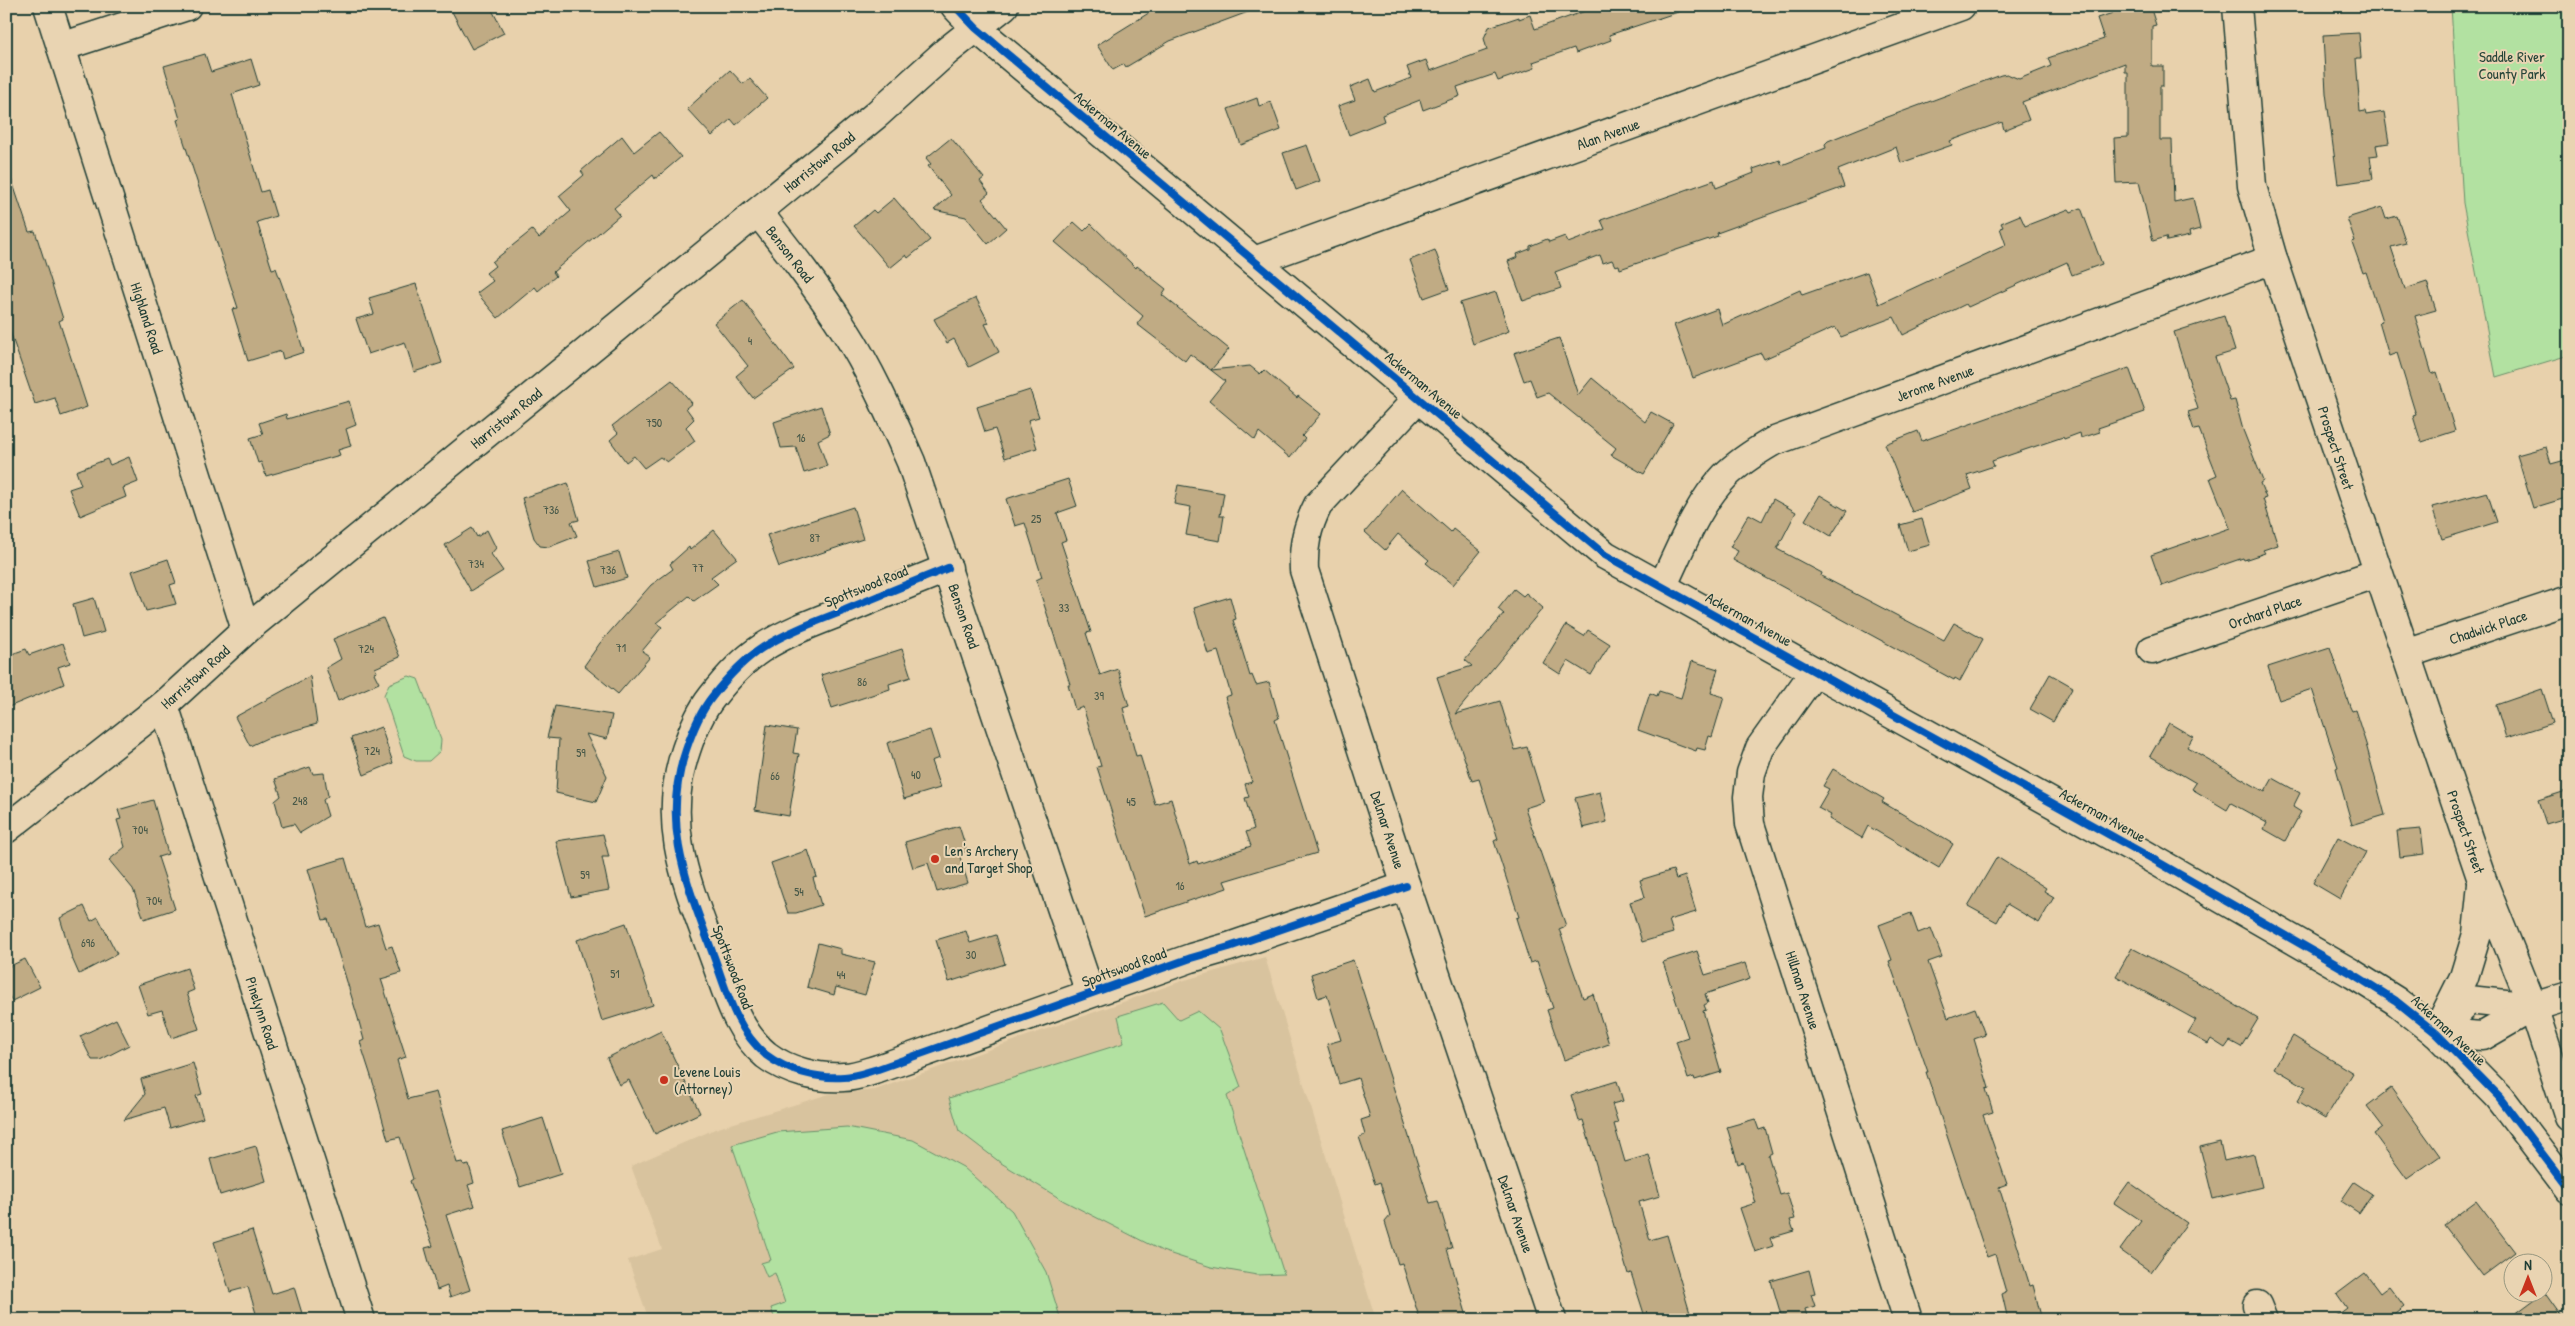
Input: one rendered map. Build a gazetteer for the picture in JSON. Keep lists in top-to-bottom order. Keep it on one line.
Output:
{"streets":{"street":["Ackerman Avenue","Alan Avenue","Harristown Road","Benson Road","Highland Road","Jerome Avenue","Prospect Street","Spottswood Road","Orchard Place","Chadwick Place","Delmar Avenue","Hillman Avenue","Pinelynn Road"]},"crossings":[["Ackerman Avenue","Alan Avenue"],["Ackerman Avenue","Harristown Road"],["Ackerman Avenue","Jerome Avenue"],["Ackerman Avenue","Prospect Street"],["Ackerman Avenue","Delmar Avenue"],["Ackerman Avenue","Hillman Avenue"],["Harristown Road","Benson Road"],["Harristown Road","Highland Road"],["Harristown Road","Pinelynn Road"],["Benson Road","Spottswood Road"],["Jerome Avenue","Prospect Street"],["Prospect Street","Orchard Place"],["Prospect Street","Chadwick Place"],["Spottswood Road","Delmar Avenue"]],"parks":["Saddle River County Park"],"places":["Len's Archery and Target Shop","Levene Louis (Attorney)"],"house_numbers":["4","750","16","736","25","87","734","77","736","33","71","724","86","39","724","59","40","66","248","45","704","59","16","54","704","696","30","51","44"],"north":"top"}
